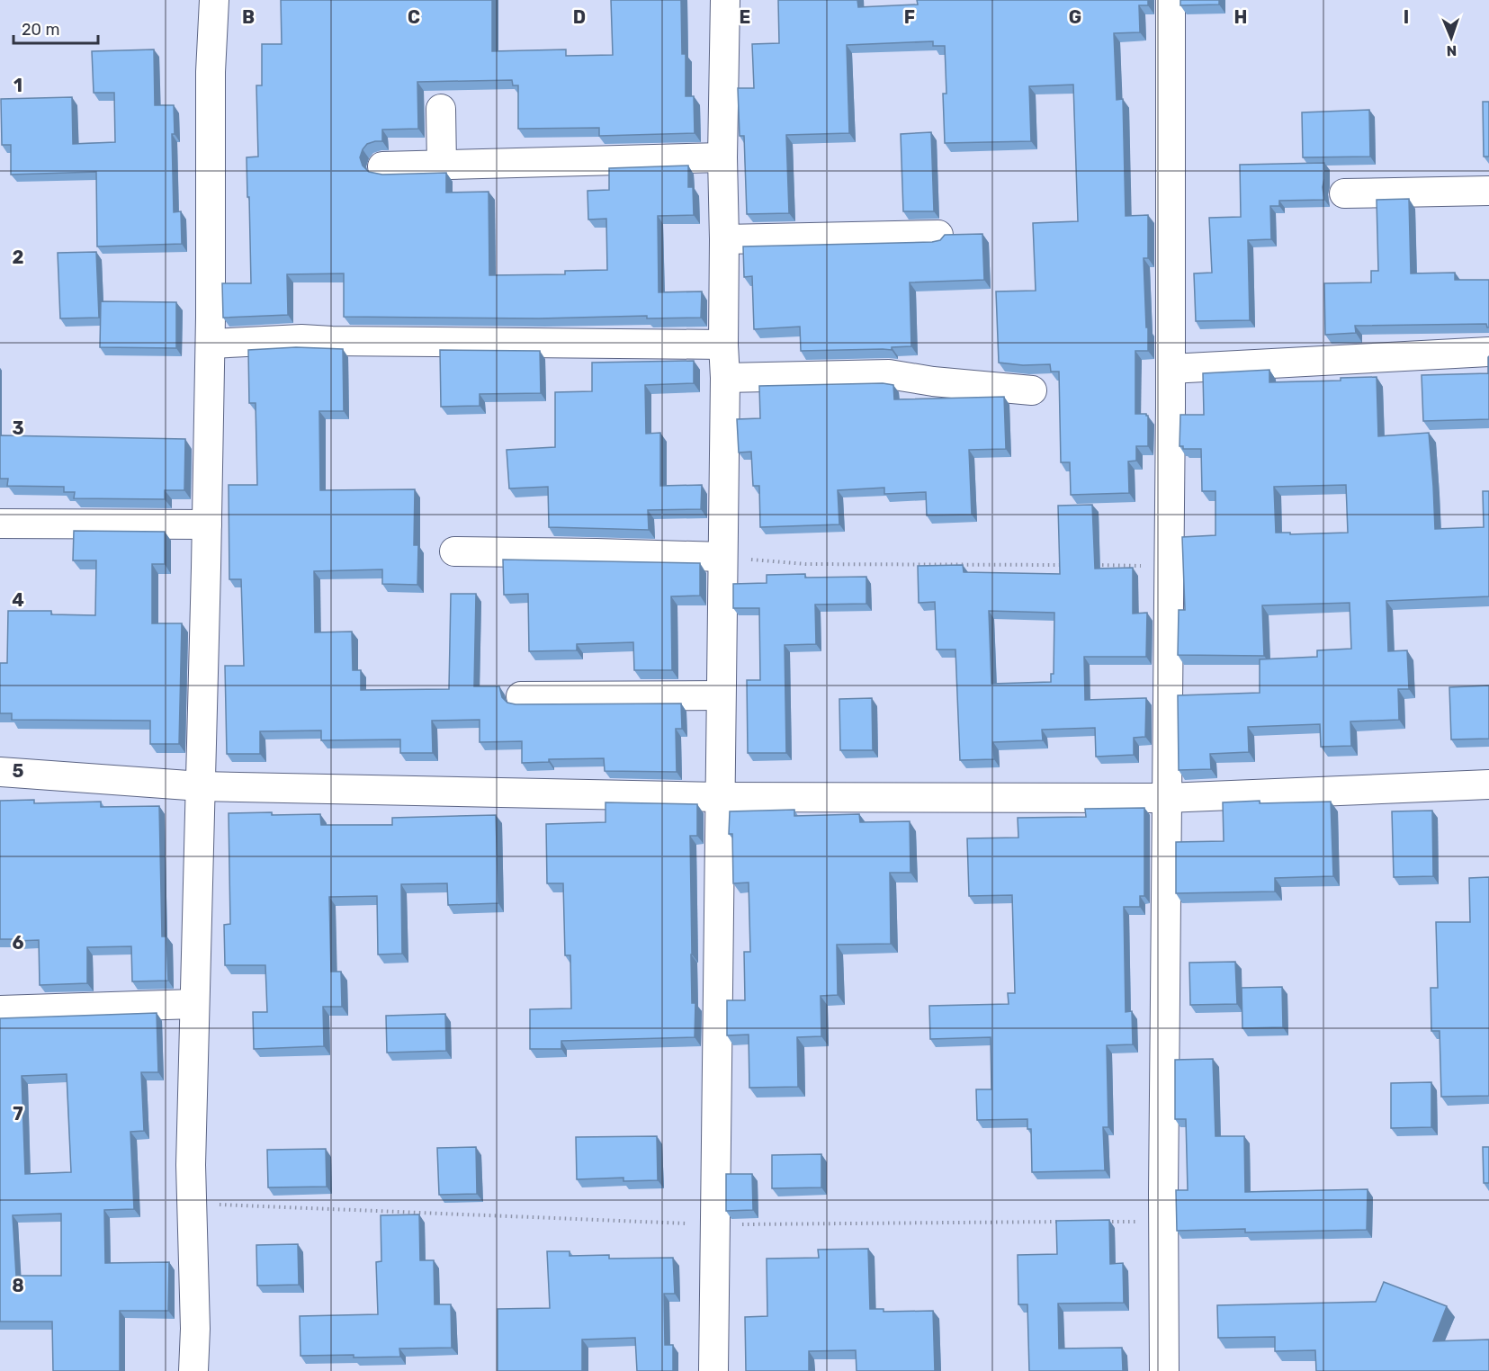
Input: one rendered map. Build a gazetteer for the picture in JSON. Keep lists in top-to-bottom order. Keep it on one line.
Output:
{"scale_bar":"20 m","north":"bottom","grid":{"columns":["B","C","D","E","F","G","H","I"],"rows":["1","2","3","4","5","6","7","8"]}}
